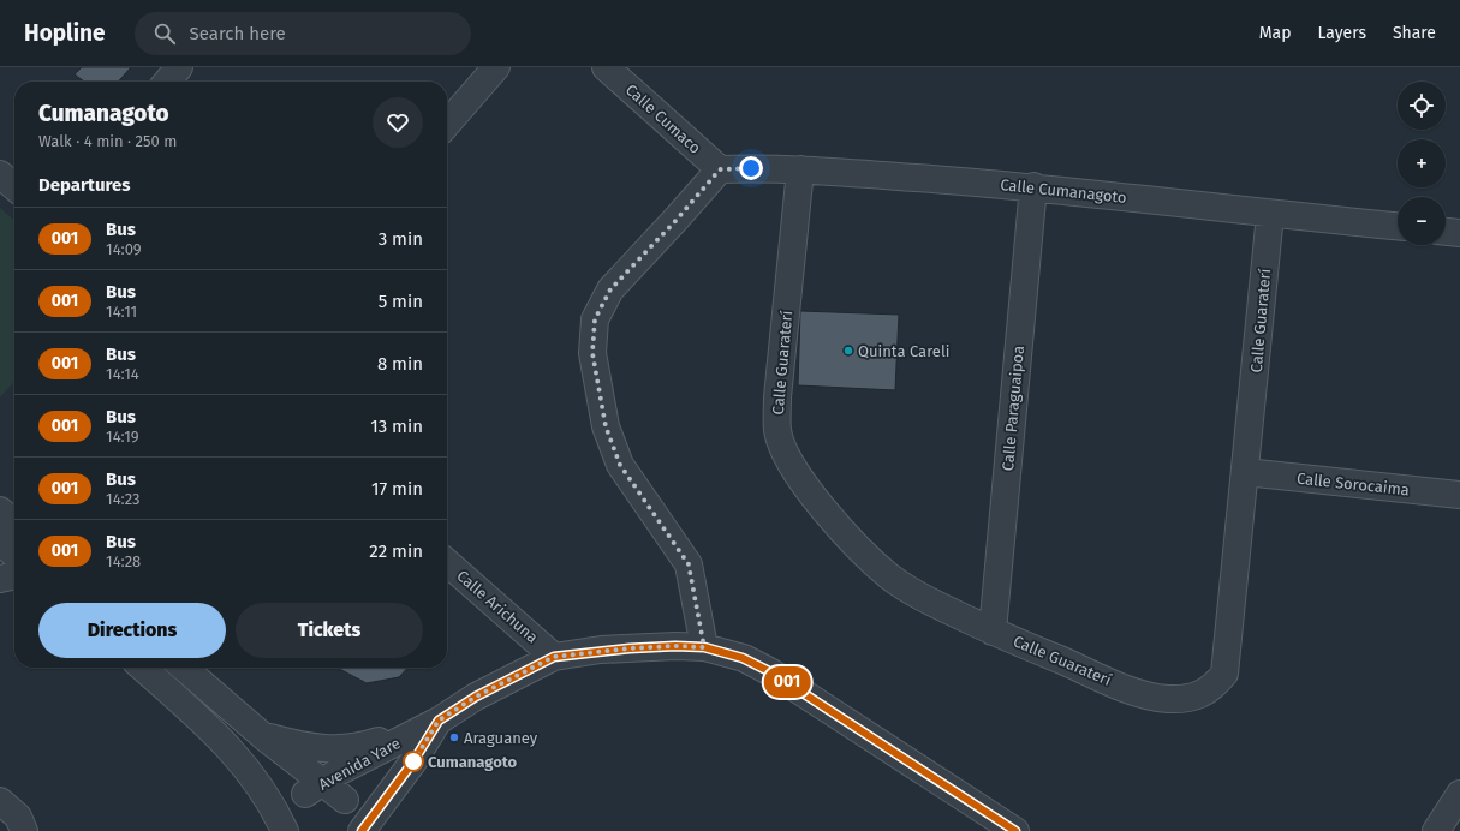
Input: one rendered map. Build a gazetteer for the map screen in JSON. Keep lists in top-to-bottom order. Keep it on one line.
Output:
{"streets":{"street":["Calle Cumaco","Calle Cumanagoto","Calle Guaraterí","Calle Paraguaipoa","Calle Sorocaima","Calle Arichuna","Avenida Yare"]},"crossings":[["Calle Cumaco","Calle Cumanagoto"],["Calle Cumanagoto","Calle Guaraterí"],["Calle Cumanagoto","Calle Paraguaipoa"],["Calle Guaraterí","Calle Paraguaipoa"],["Calle Guaraterí","Calle Sorocaima"],["Calle Arichuna","Avenida Yare"]],"places":["Quinta Careli","Araguaney","Cumanagoto"],"lines":["bus line 001"],"page":{"header":"Hopline","search":"Search here","nav":["Map","Layers","Share"],"on_map":"001","map_buttons":["+","−"],"heading":[["Cumanagoto","Walk · 4 min · 250 m"],"Departures"],"list":[{"mark":"001","name":"Bus","note":"14:09","value":"3 min"},{"mark":"001","name":"Bus","note":"14:11","value":"5 min"},{"mark":"001","name":"Bus","note":"14:14","value":"8 min"},{"mark":"001","name":"Bus","note":"14:19","value":"13 min"},{"mark":"001","name":"Bus","note":"14:23","value":"17 min"},{"mark":"001","name":"Bus","note":"14:28","value":"22 min"}],"buttons":["Directions","Tickets"]}}
